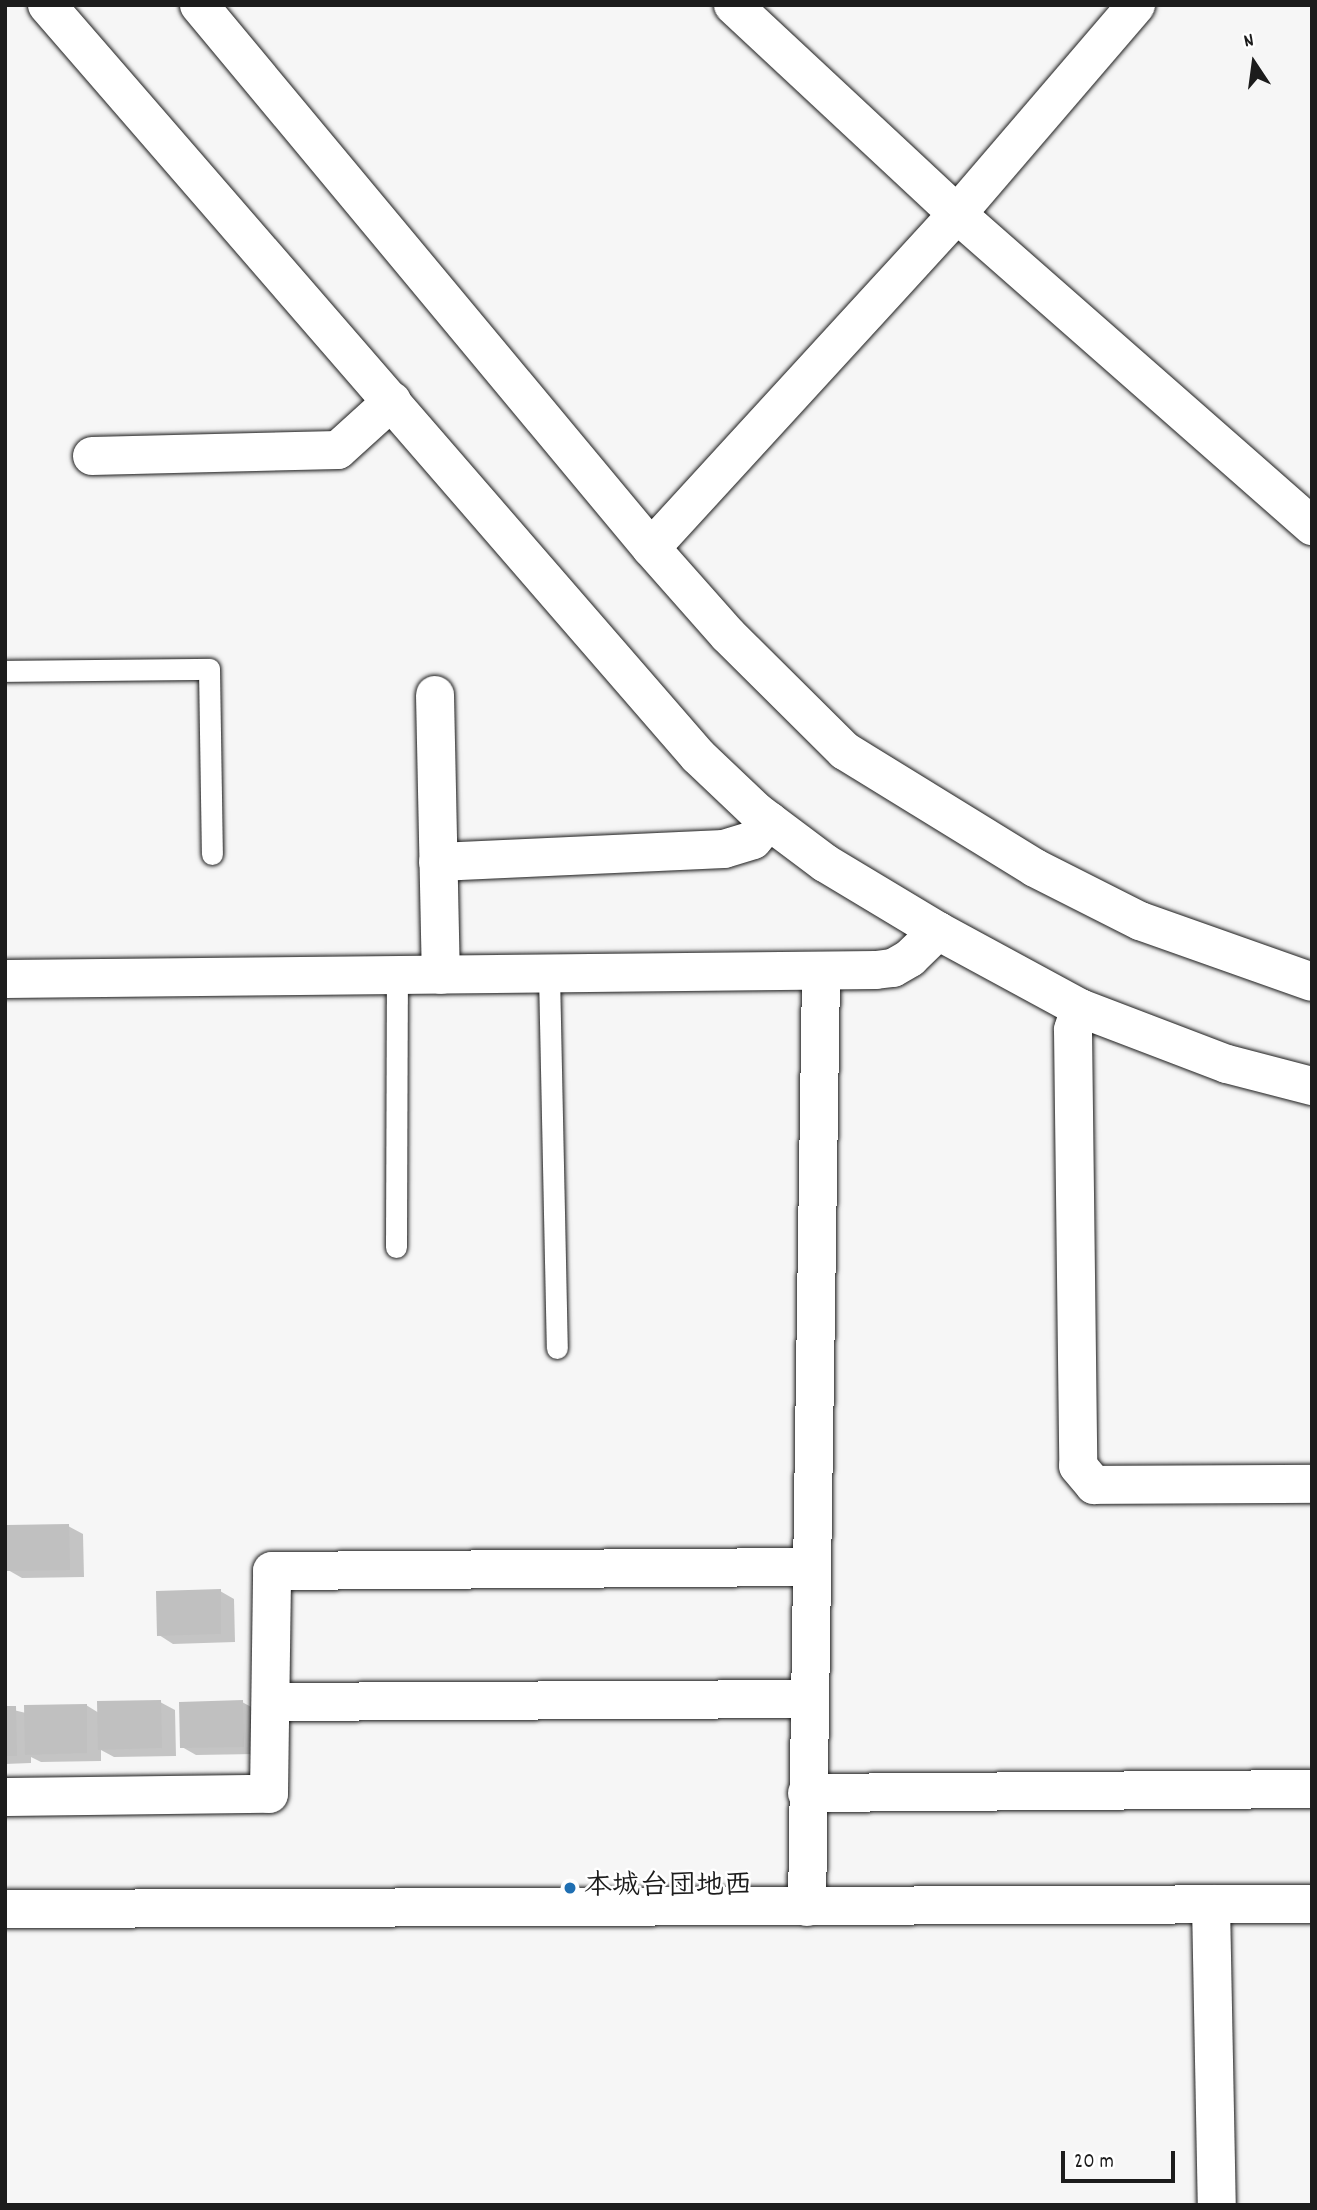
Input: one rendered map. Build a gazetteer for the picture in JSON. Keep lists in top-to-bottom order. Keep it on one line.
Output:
{"places":["本城台団地西"],"scale_bar":"20 m","north":"top"}
